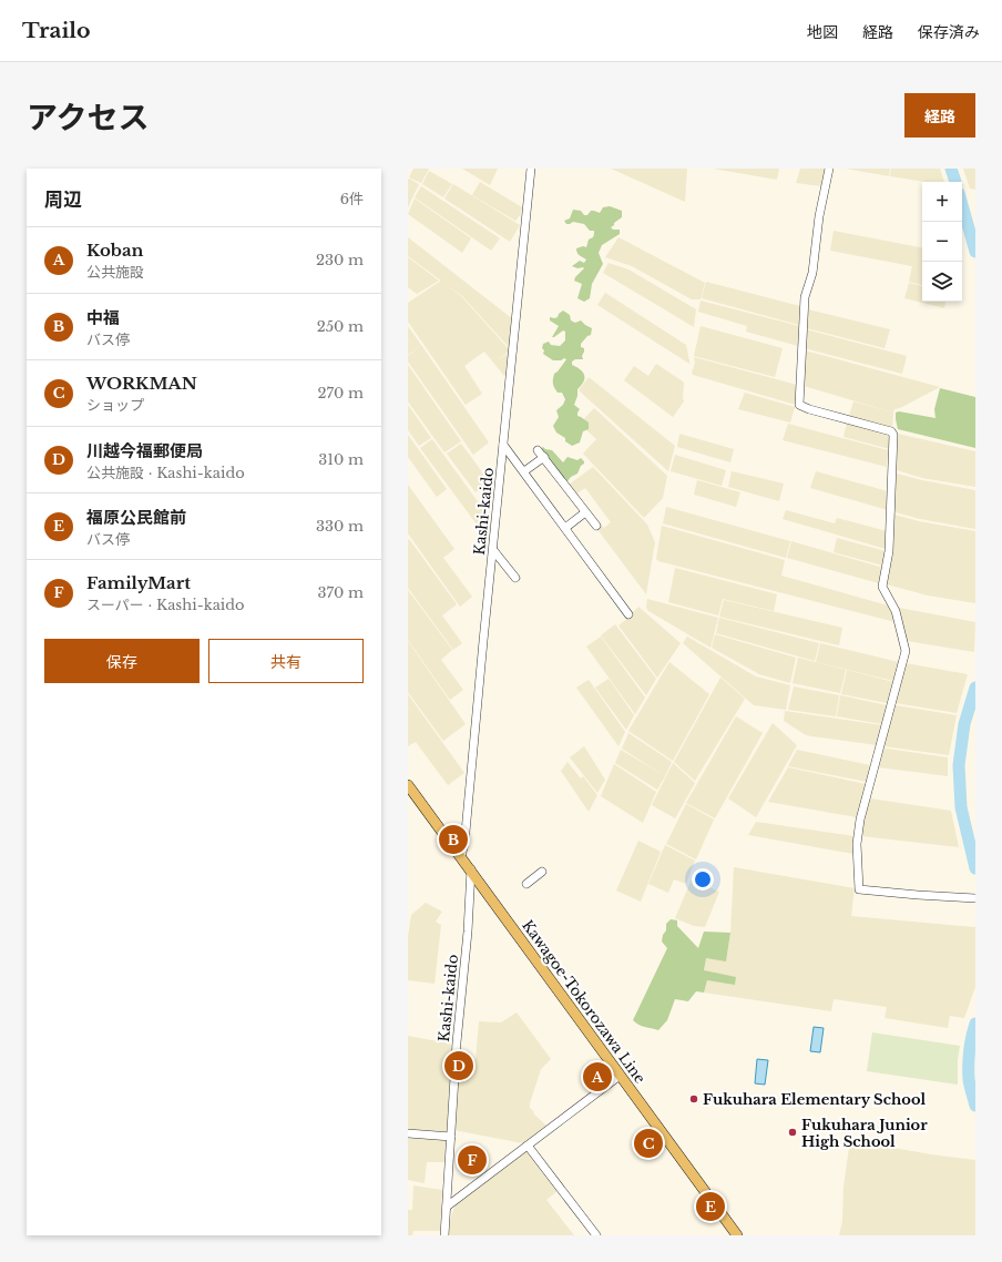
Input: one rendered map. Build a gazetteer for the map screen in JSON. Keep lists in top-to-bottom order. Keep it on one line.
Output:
{"streets":{"main road":["Kawagoe-Tokorozawa Line"],"street":["Kashi-kaido"]},"crossings":[["Kashi-kaido","Kawagoe-Tokorozawa Line"]],"places":["Fukuhara Elementary School","Fukuhara Junior High School"],"page":{"header":"Trailo","nav":["地図","経路","保存済み"],"title":"アクセス","buttons":["経路",["保存","共有"]],"heading":["周辺","6件"],"map_buttons":["+","−"],"list":[{"mark":"A","name":"Koban","note":"公共施設","value":"230 m"},{"mark":"B","name":"中福","note":"バス停","value":"250 m"},{"mark":"C","name":"WORKMAN","note":"ショップ","value":"270 m"},{"mark":"D","name":"川越今福郵便局","note":"公共施設 · Kashi-kaido","value":"310 m"},{"mark":"E","name":"福原公民館前","note":"バス停","value":"330 m"},{"mark":"F","name":"FamilyMart","note":"スーパー · Kashi-kaido","value":"370 m"}],"pins":["B","D","A","C","F","E"]}}
